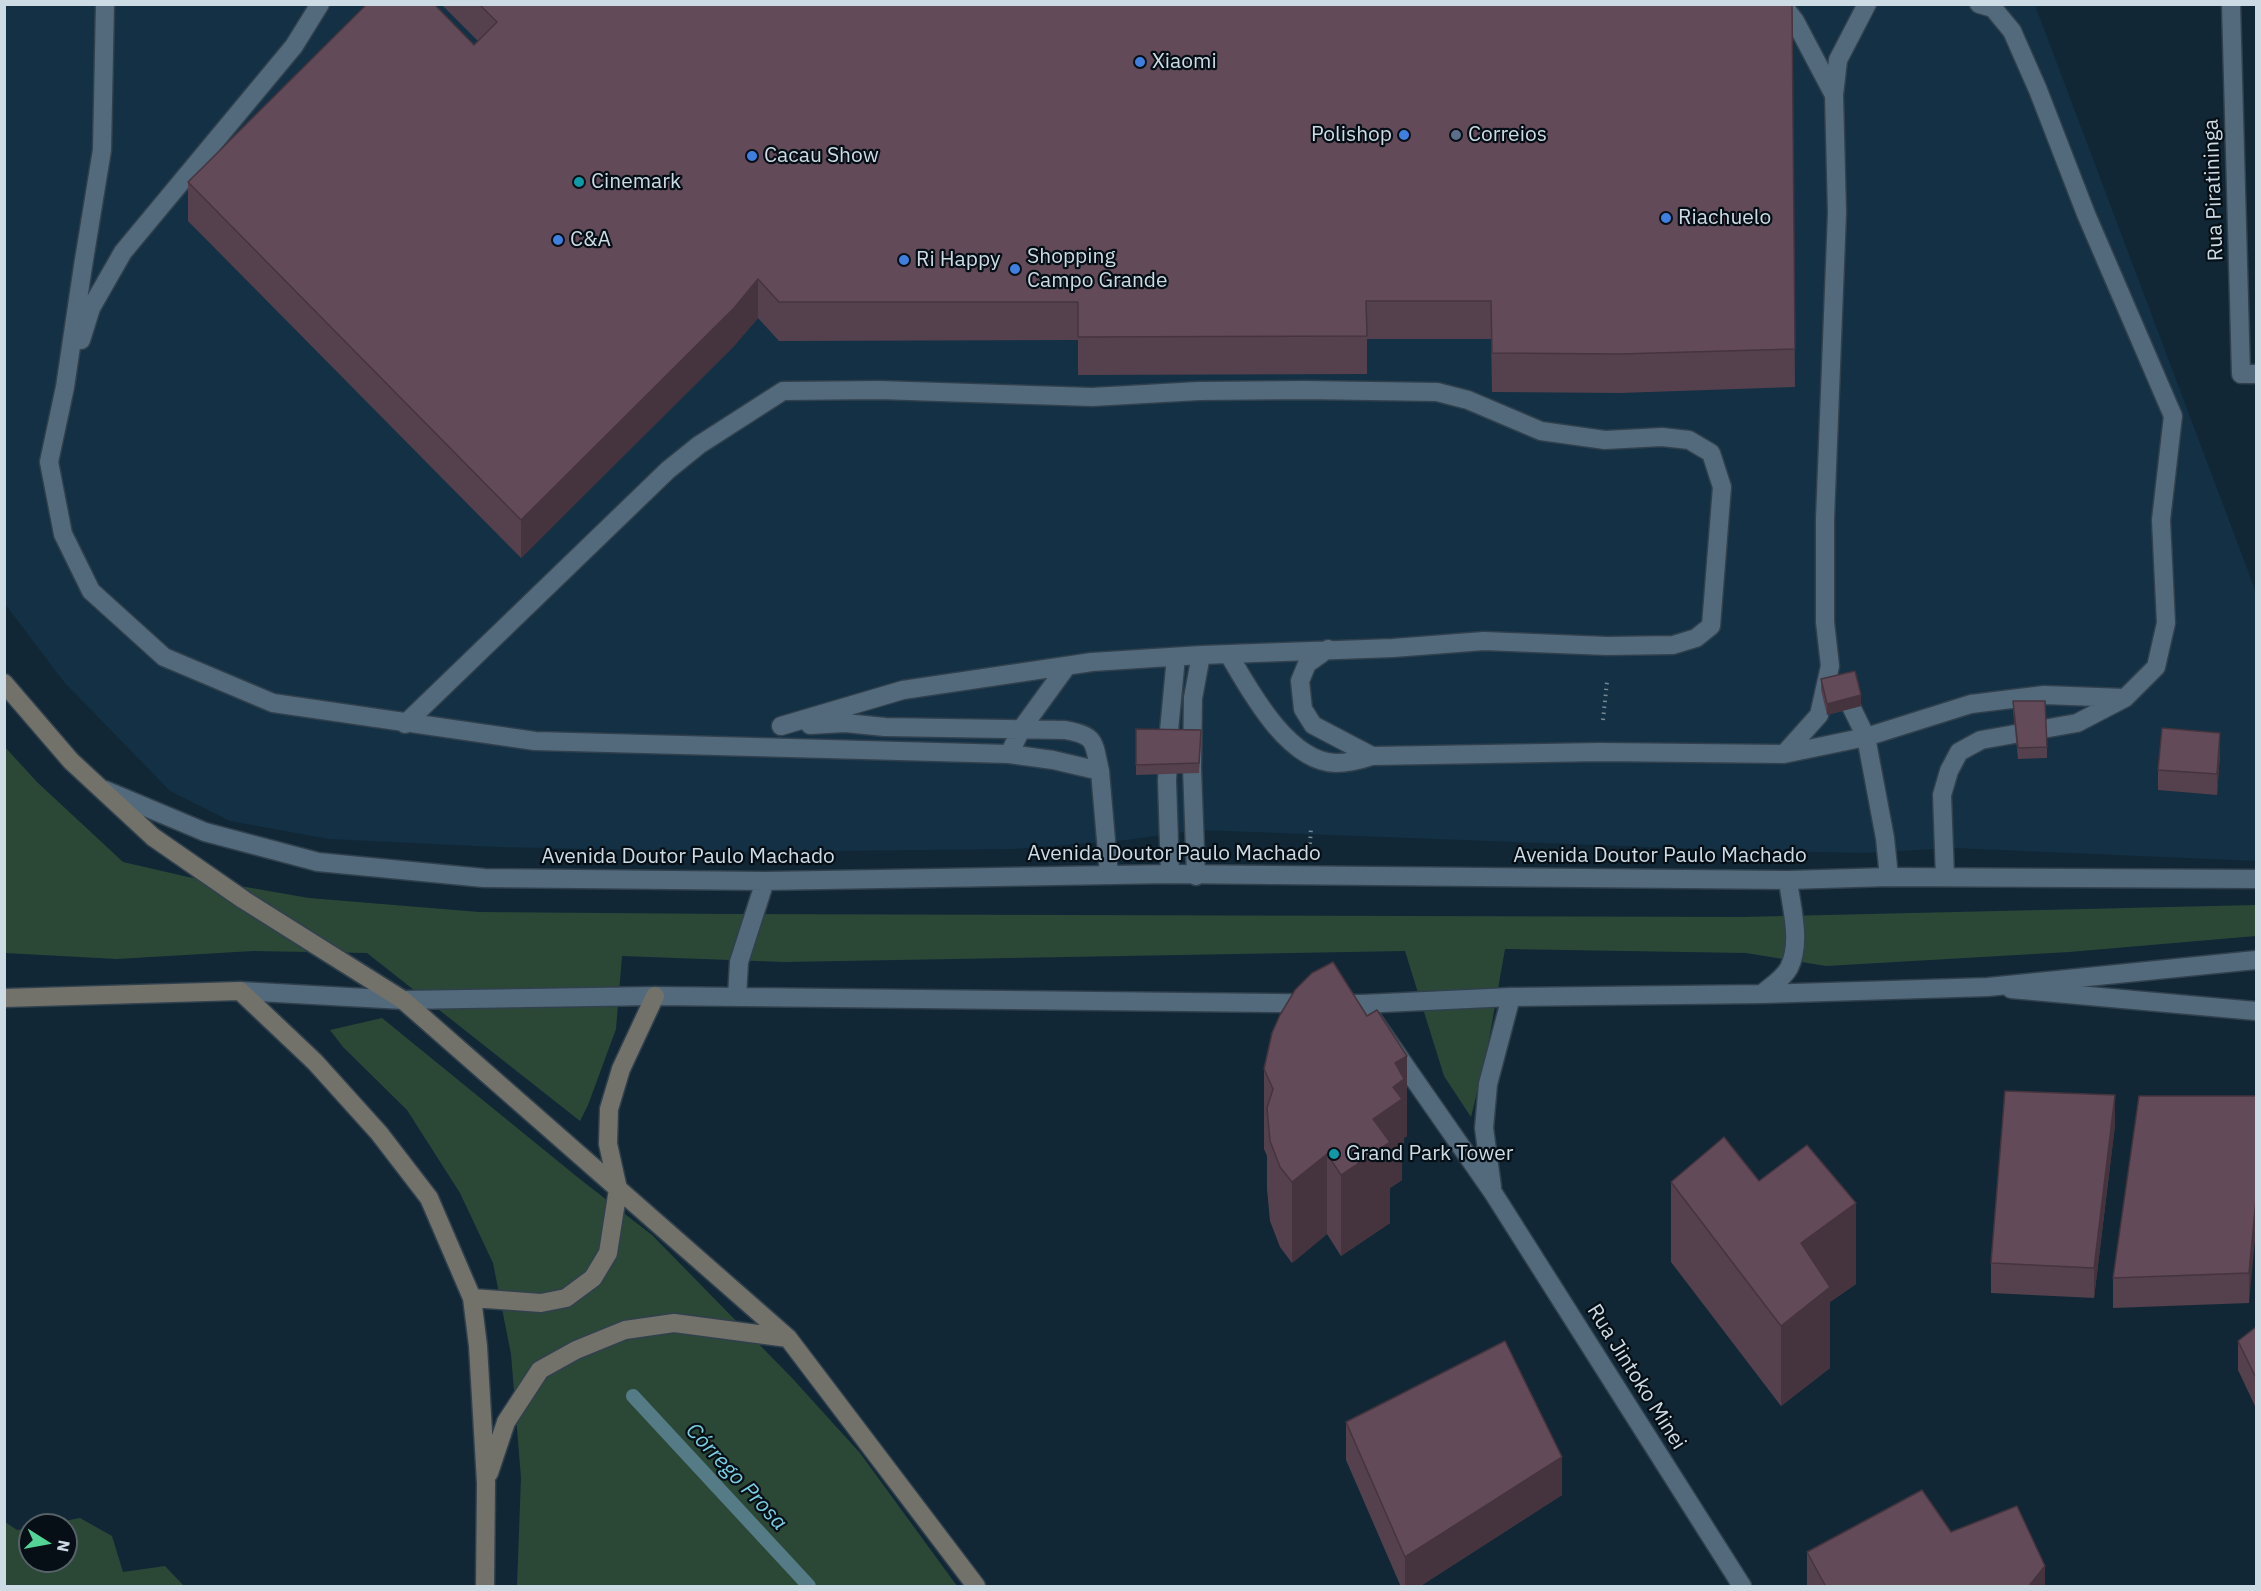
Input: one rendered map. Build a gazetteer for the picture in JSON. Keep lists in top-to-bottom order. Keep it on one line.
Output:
{"streets":{"street":["Rua Piratininga","Avenida Doutor Paulo Machado","Rua Jintoko Minei"]},"water":["Córrego Prosa"],"places":["Xiaomi","Polishop","Correios","Cacau Show","Cinemark","Riachuelo","C&A","Ri Happy","Shopping Campo Grande","Grand Park Tower"],"north":"right"}
